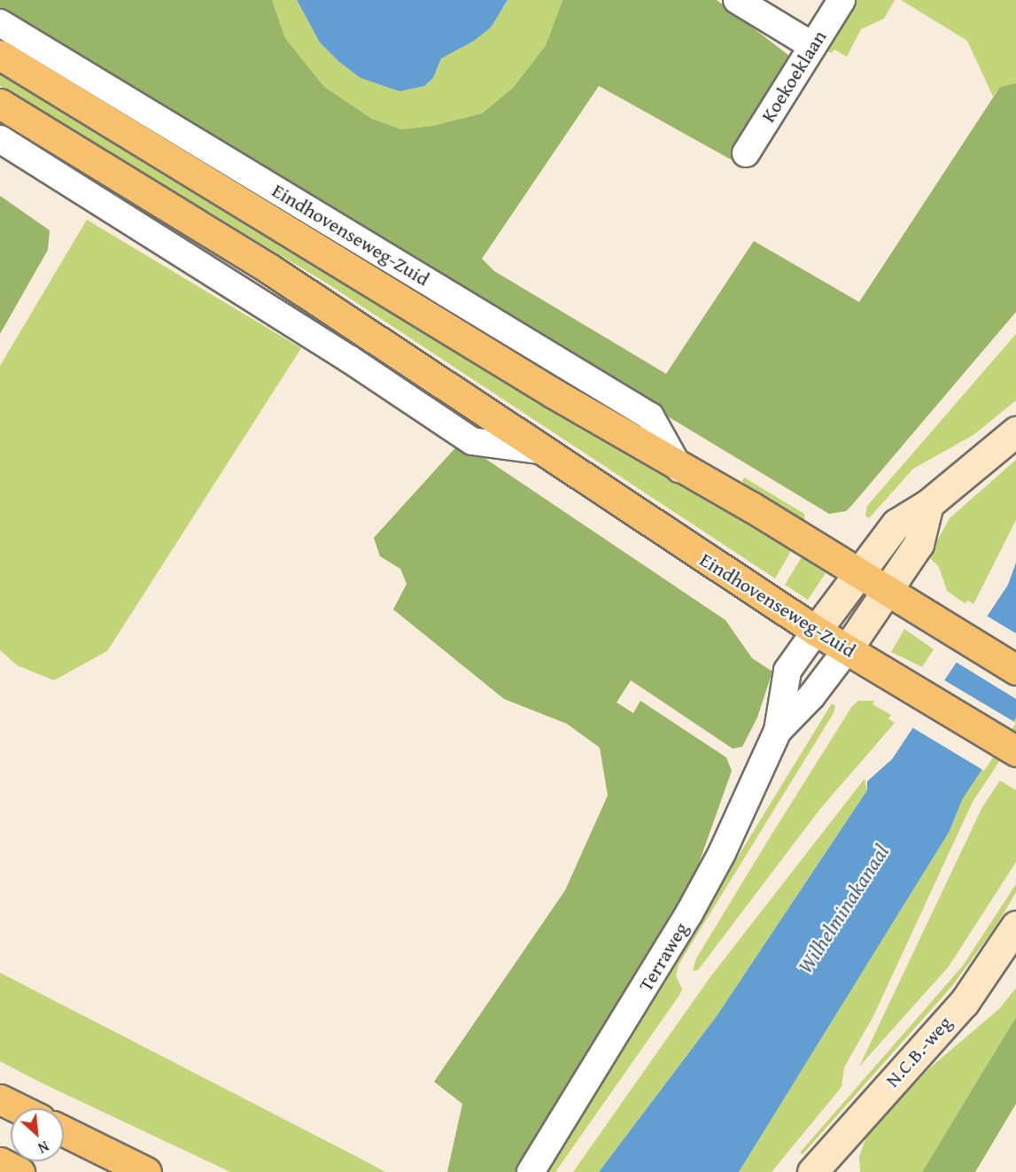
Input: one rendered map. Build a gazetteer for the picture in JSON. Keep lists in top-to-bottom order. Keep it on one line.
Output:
{"streets":{"main road":["Eindhovenseweg-Zuid"],"street":["Koekoeklaan","Terraweg","N.C.B.-weg"]},"crossings":[["Eindhovenseweg-Zuid","Terraweg"]],"water":["Wilhelminakanaal"],"north":"bottom right"}
